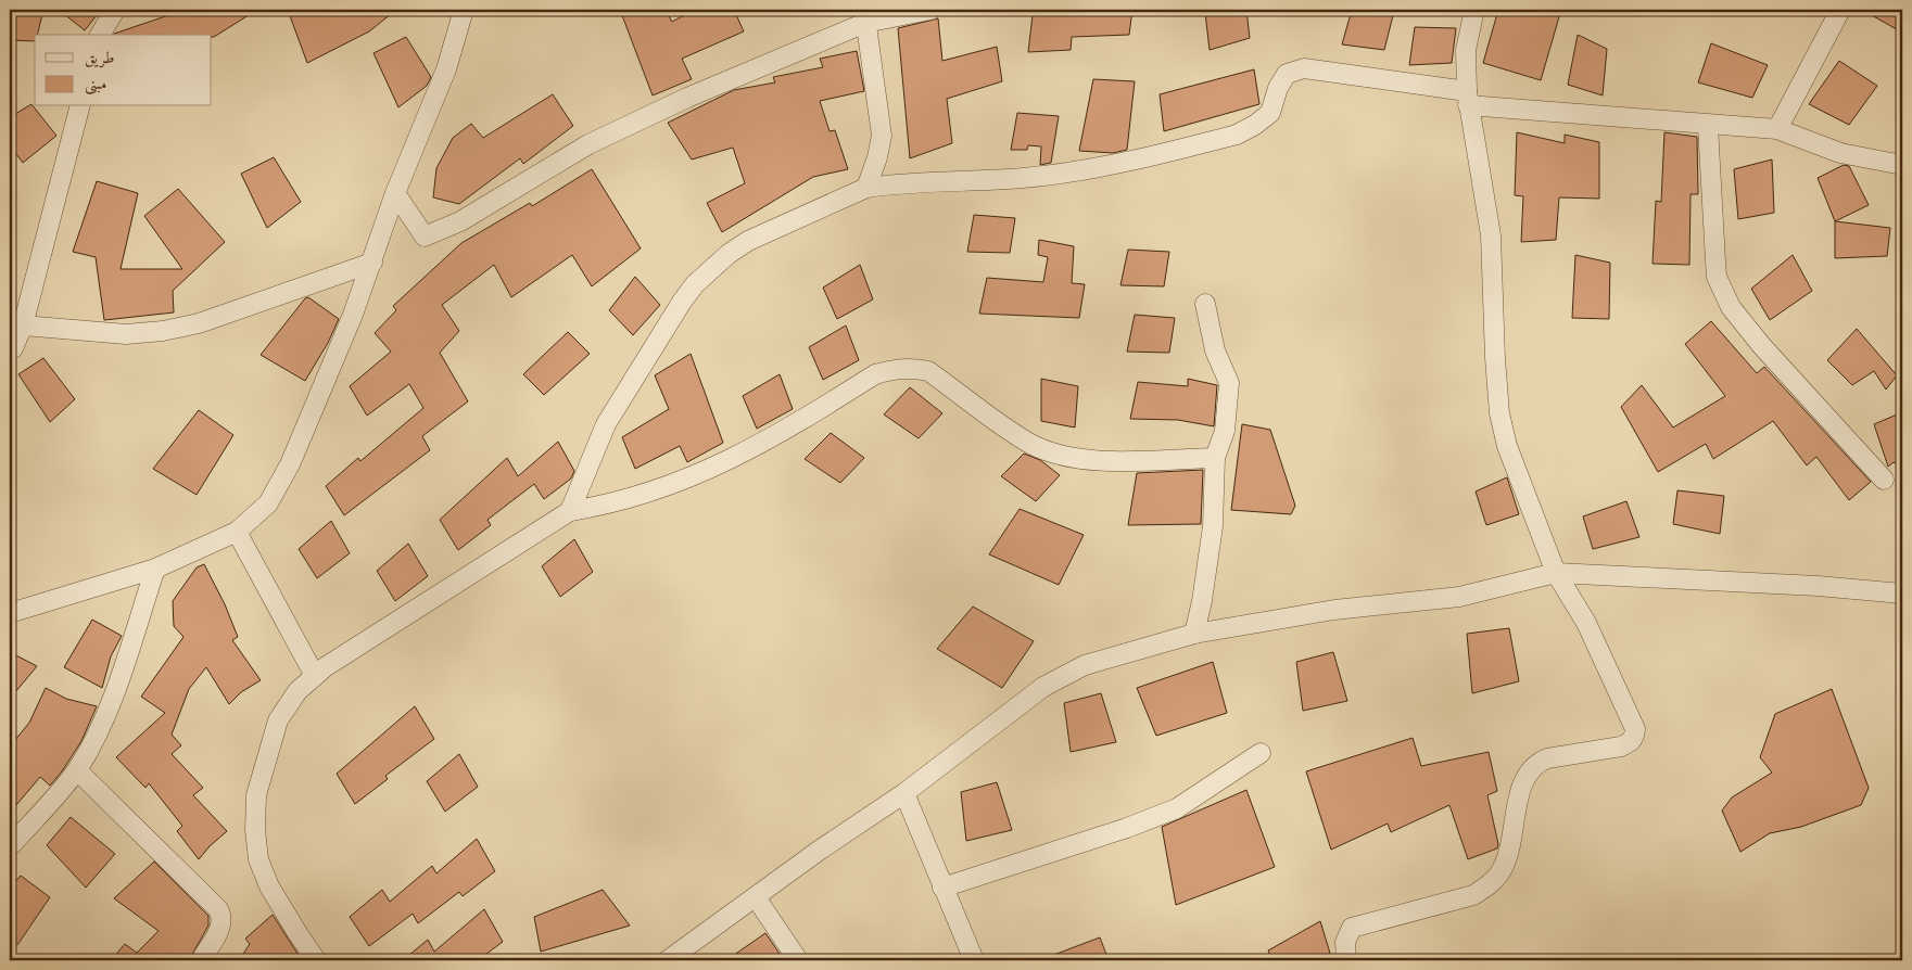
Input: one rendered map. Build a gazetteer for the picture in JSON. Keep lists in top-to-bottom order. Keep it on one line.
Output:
{"legend":["طريق","مبنى"]}
